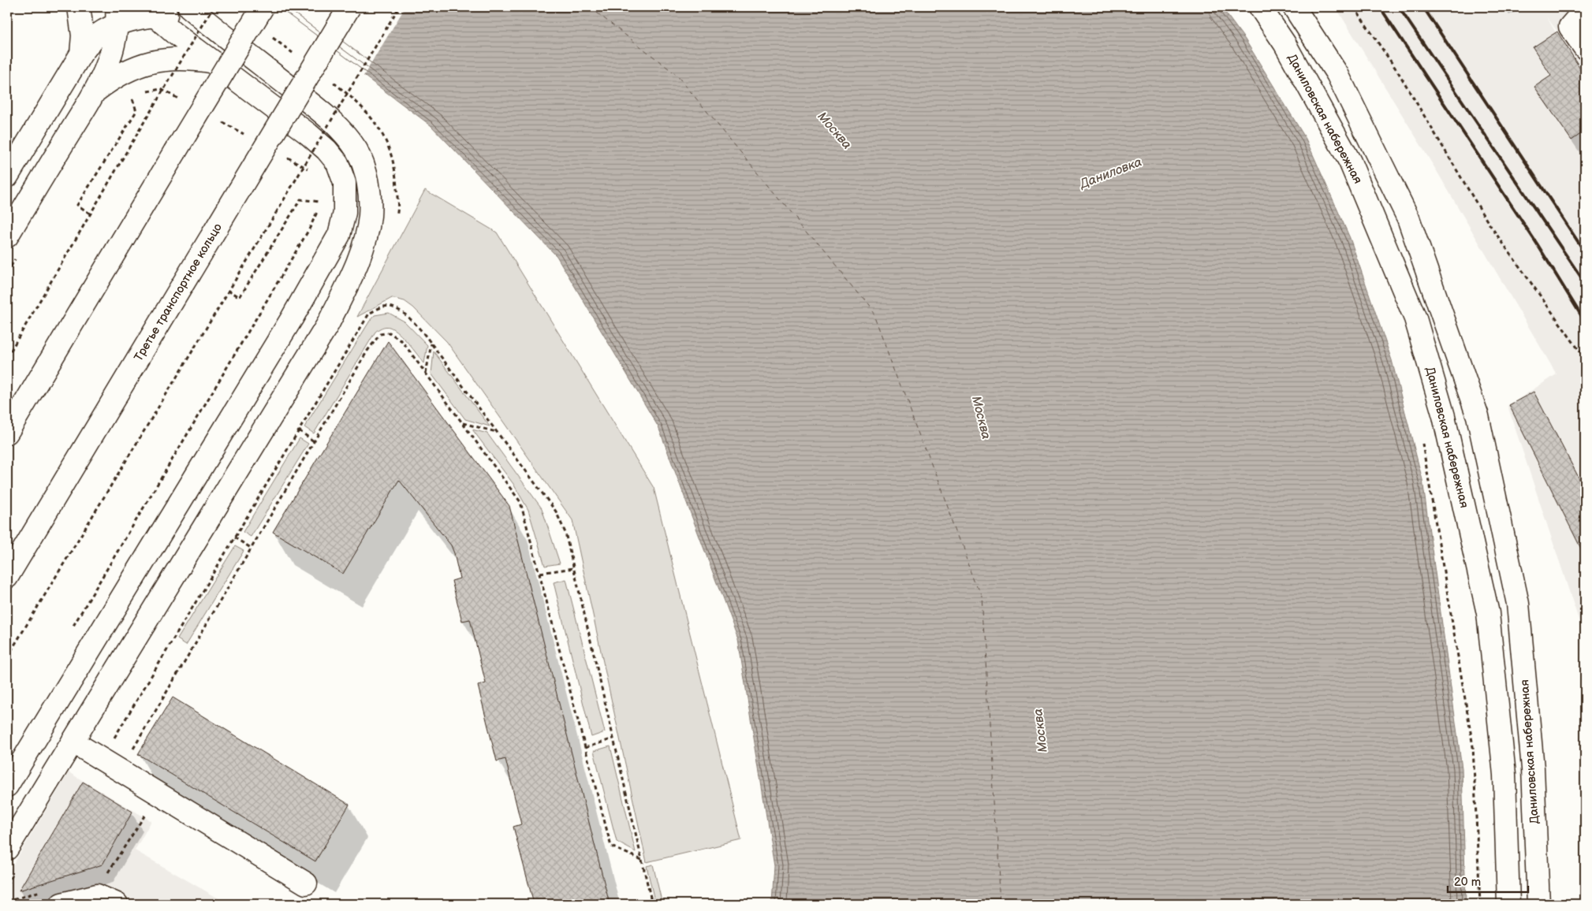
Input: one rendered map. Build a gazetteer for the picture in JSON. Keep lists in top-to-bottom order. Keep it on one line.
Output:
{"streets":{"main road":["Даниловская набережная","Третье транспортное кольцо"]},"water":["Москва","Даниловка"],"scale_bar":"20 m"}
